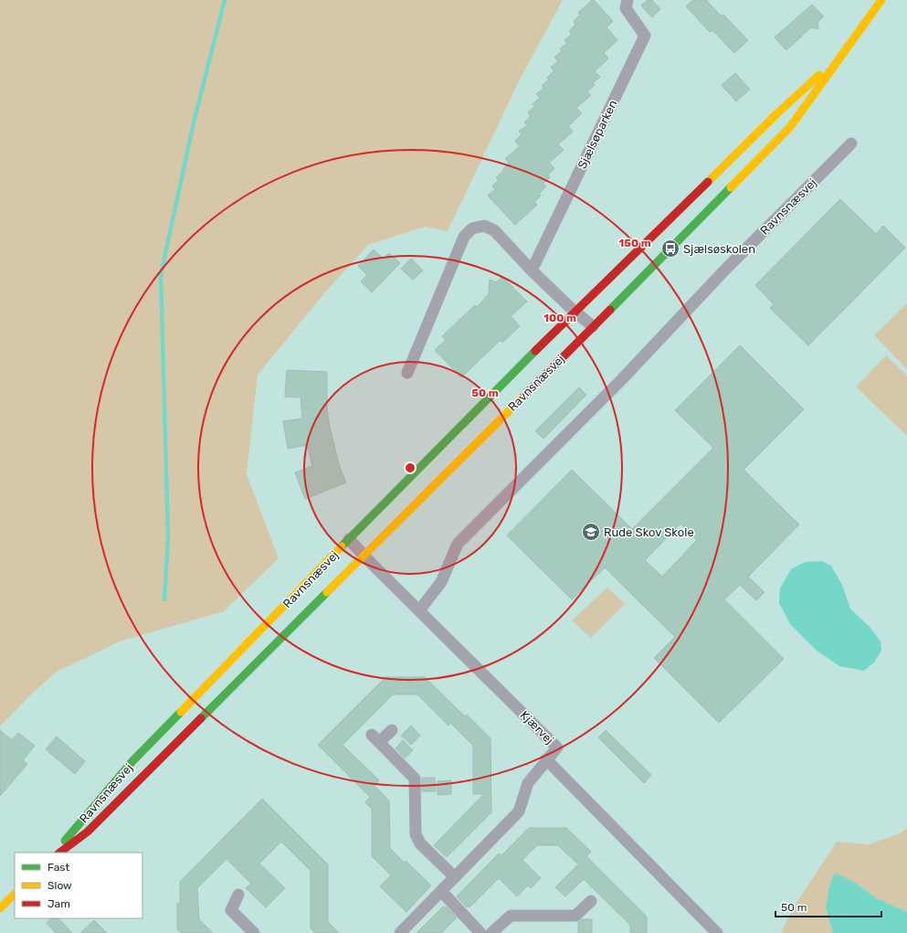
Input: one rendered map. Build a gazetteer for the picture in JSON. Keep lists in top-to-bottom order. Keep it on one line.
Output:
{"streets":{"main road":["Ravnsnæsvej"],"street":["Sjælsøparken","Kjærvej"]},"crossings":[["Ravnsnæsvej","Kjærvej"]],"places":{"bus stop":["Sjælsøskolen"],"school or university":["Rude Skov Skole"]},"legend":["Fast","Slow","Jam"],"scale_bar":"50 m","rings":["150 m","100 m","50 m"]}
